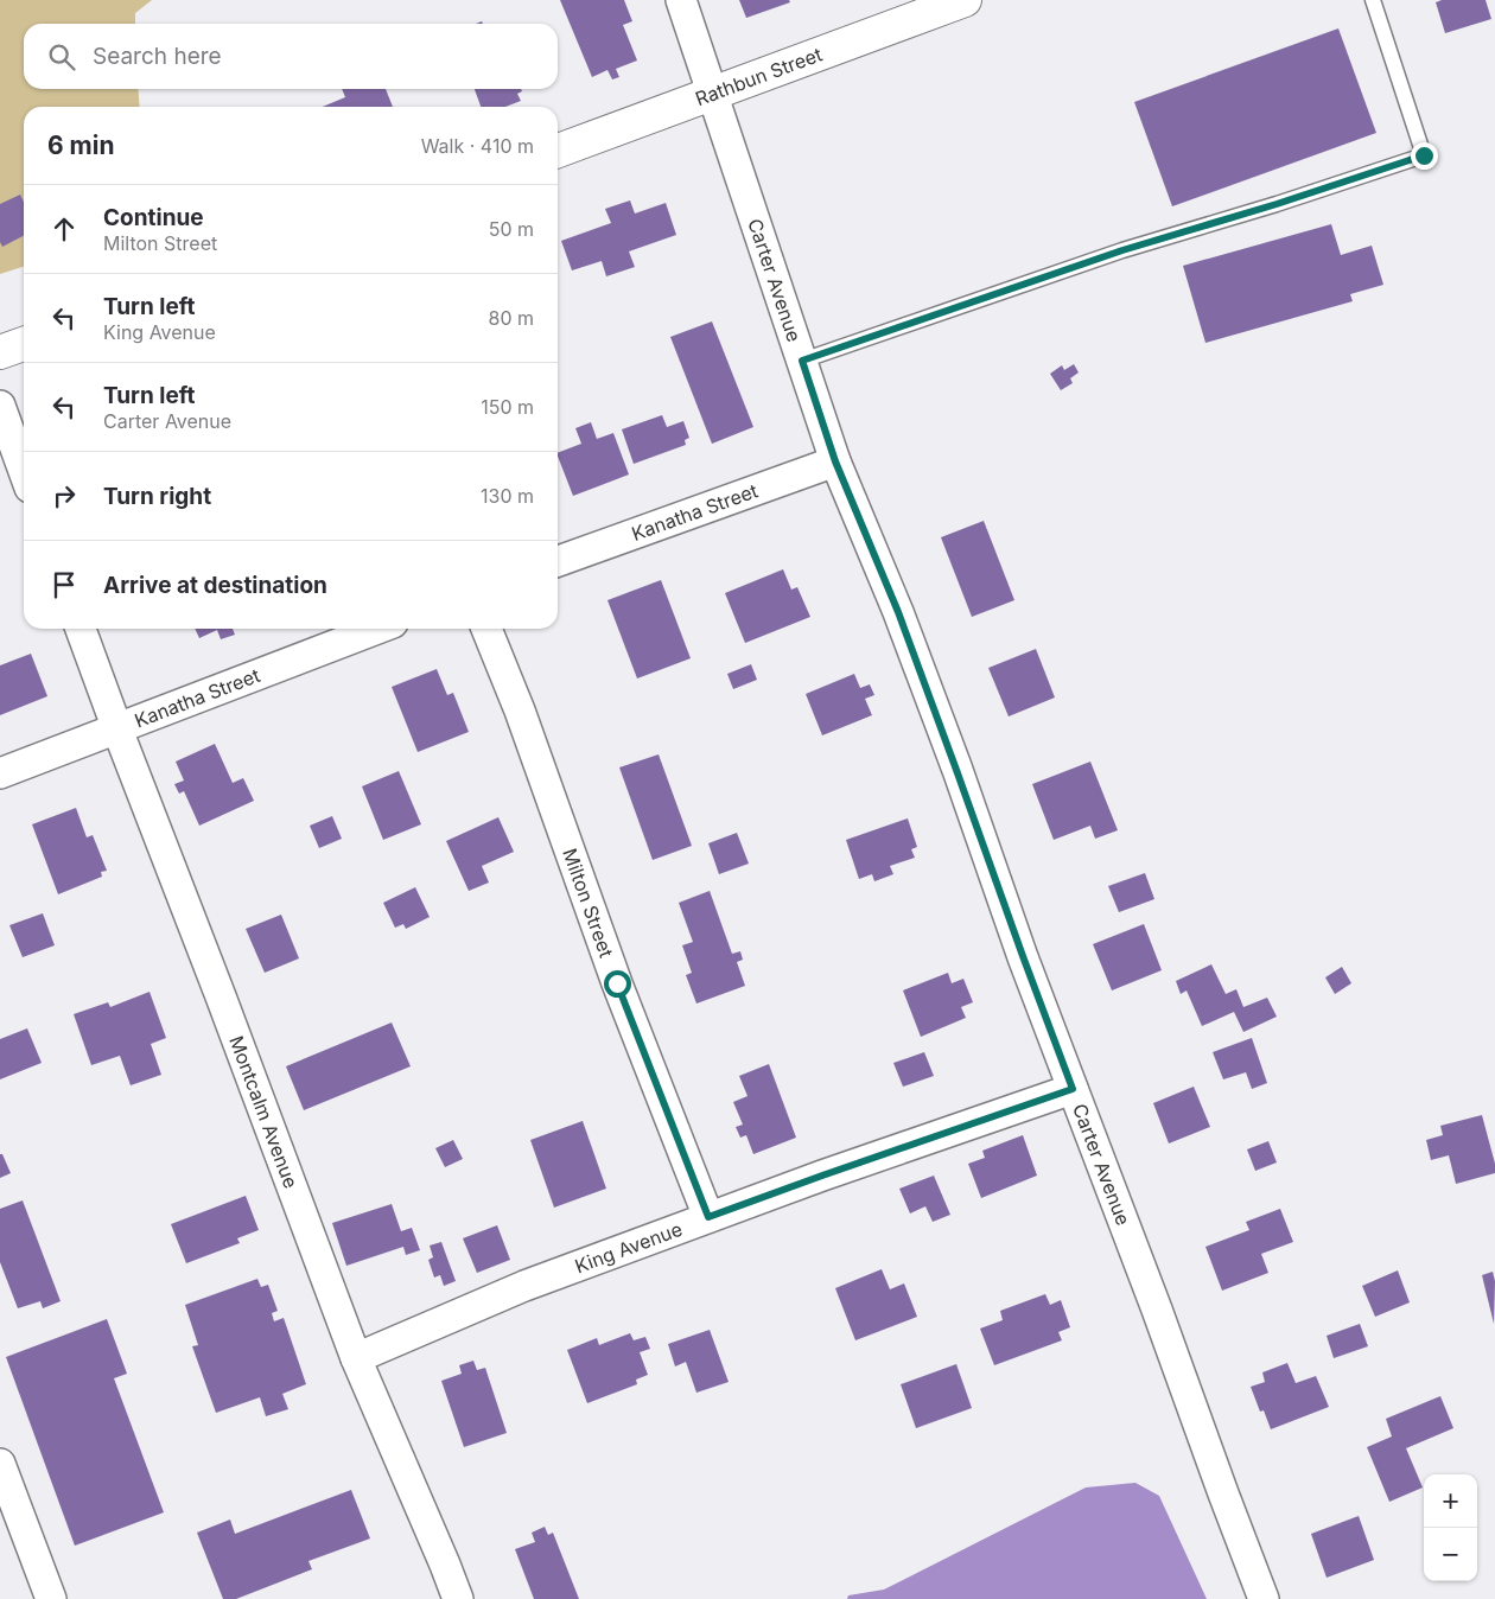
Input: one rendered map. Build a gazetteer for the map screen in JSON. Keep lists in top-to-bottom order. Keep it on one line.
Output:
{"streets":{"street":["Rathbun Street","Carter Avenue","Kanatha Street","Milton Street","Montcalm Avenue","King Avenue"]},"crossings":[["Rathbun Street","Carter Avenue"],["Carter Avenue","Kanatha Street"],["Carter Avenue","King Avenue"],["Kanatha Street","Montcalm Avenue"],["Milton Street","King Avenue"],["Montcalm Avenue","King Avenue"]],"page":{"search":"Search here","heading":["6 min","Walk · 410 m"],"list":[["Continue","Milton Street","50 m"],["Turn left","King Avenue","80 m"],["Turn left","Carter Avenue","150 m"],["Turn right","130 m"],"Arrive at destination"],"map_buttons":["+","−"]}}
